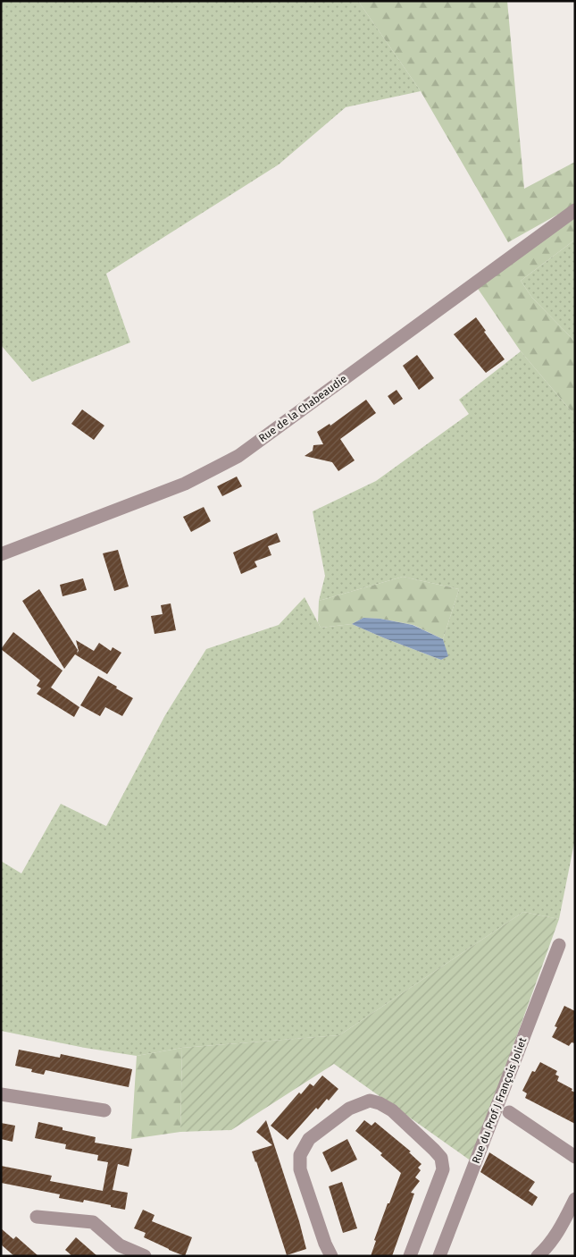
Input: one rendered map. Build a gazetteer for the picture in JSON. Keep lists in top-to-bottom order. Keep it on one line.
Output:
{"streets":{"street":["Rue de la Chabeaudie","Rue du Prof J François Joliet"]}}
